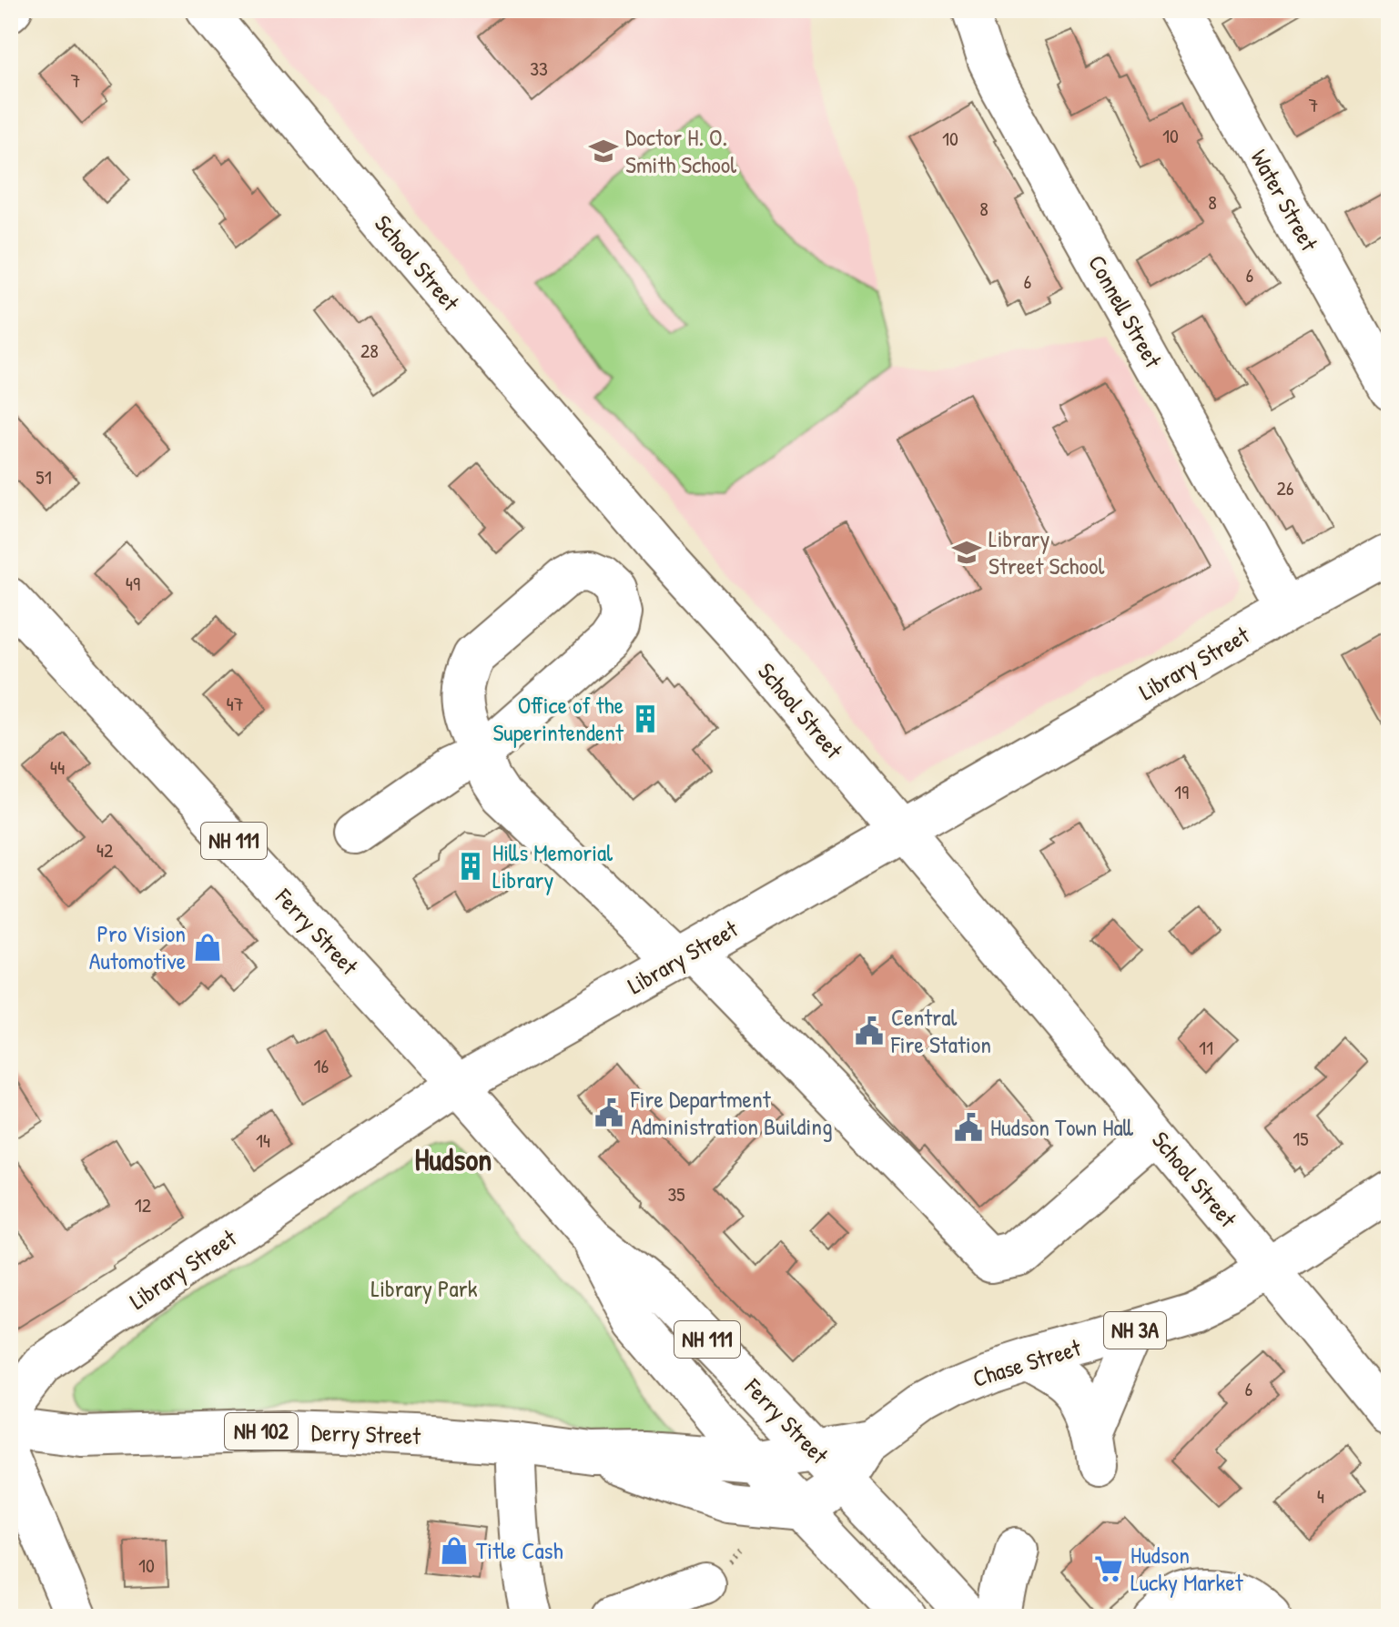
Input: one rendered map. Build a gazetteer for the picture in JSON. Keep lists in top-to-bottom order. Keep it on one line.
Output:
{"streets":{"street":["Water Street","School Street","Connell Street","Library Street","NH 111","Ferry Street","NH 3A","Chase Street","NH 102","Derry Street"]},"crossings":[["School Street","Library Street"],["School Street","Chase Street"],["Connell Street","Library Street"],["Library Street","Ferry Street"],["Ferry Street","NH 3A"],["Ferry Street","Chase Street"],["Ferry Street","Derry Street"],["NH 3A","Chase Street"],["NH 3A","Derry Street"],["Chase Street","Derry Street"]],"districts":["Hudson"],"parks":["Library Park"],"places":{"school or university":["Doctor H. O. Smith School","Library Street School"],"building":["Office of the Superintendent","Hills Memorial Library"],"shop":["Pro Vision Automotive","Title Cash"],"public building":["Central Fire Station","Fire Department Administration Building","Hudson Town Hall"],"supermarket":["Hudson Lucky Market"]},"house_numbers":["33","7","7","10","10","8","8","6","6","28","51","26","49","47","44","19","42","11","16","15","14","35","12","6","4","10"]}
